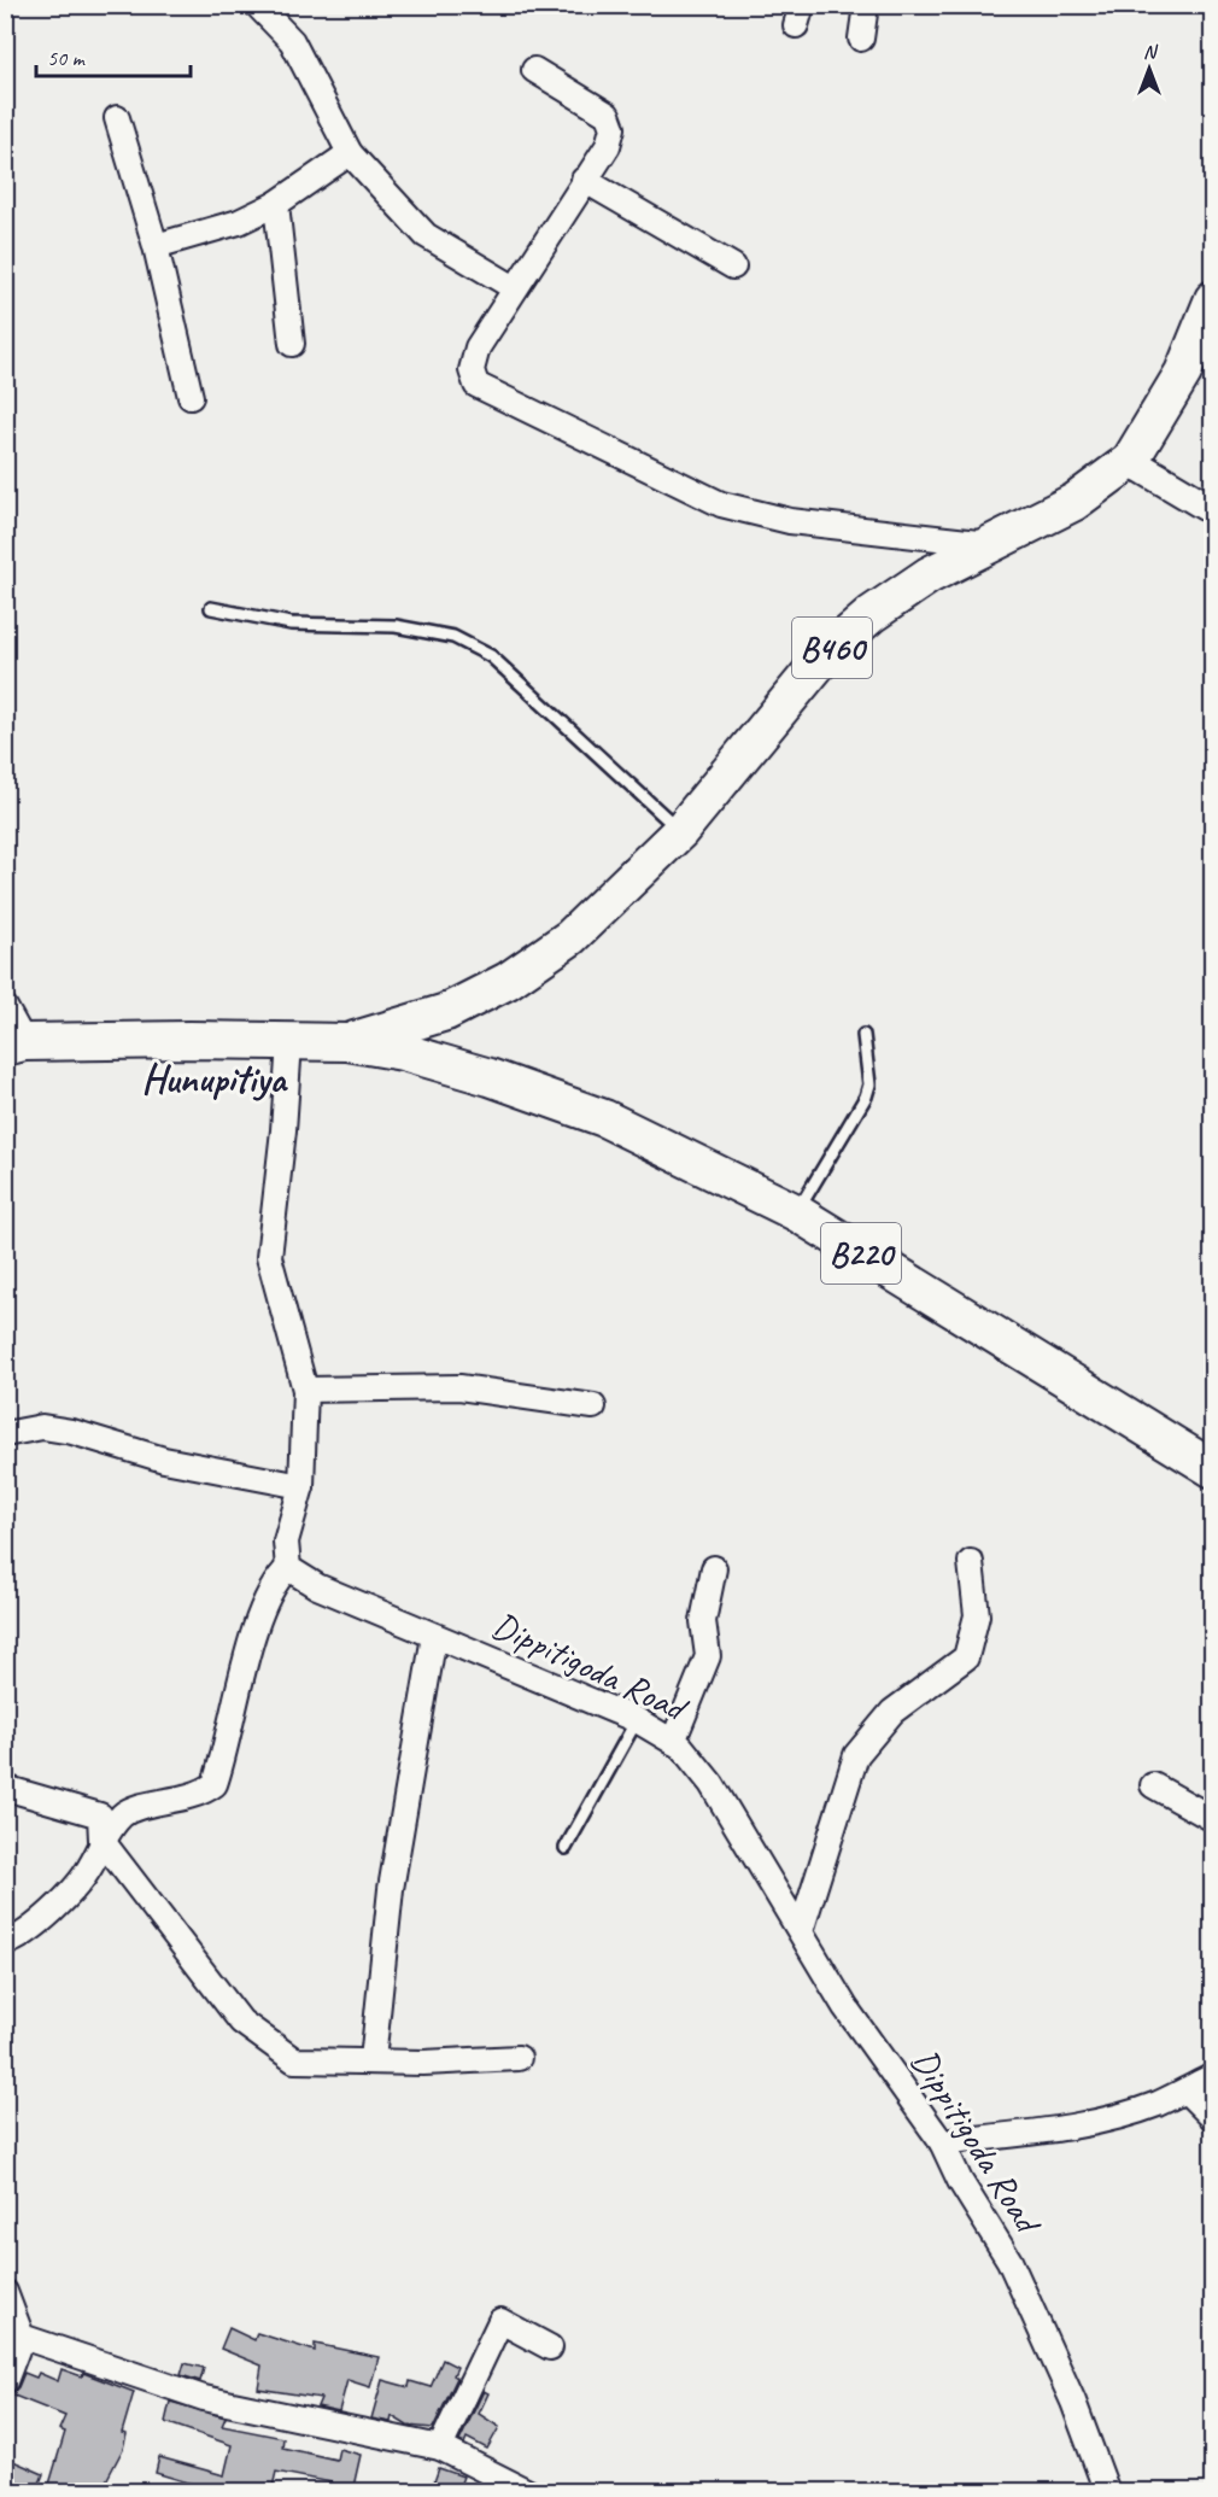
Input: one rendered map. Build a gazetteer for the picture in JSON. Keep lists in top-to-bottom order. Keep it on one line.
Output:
{"streets":{"main road":["B460","B220"],"street":["Dippitigoda Road"]},"crossings":[["B460","B220"]],"districts":["Hunupitiya"],"scale_bar":"50 m","north":"top"}
